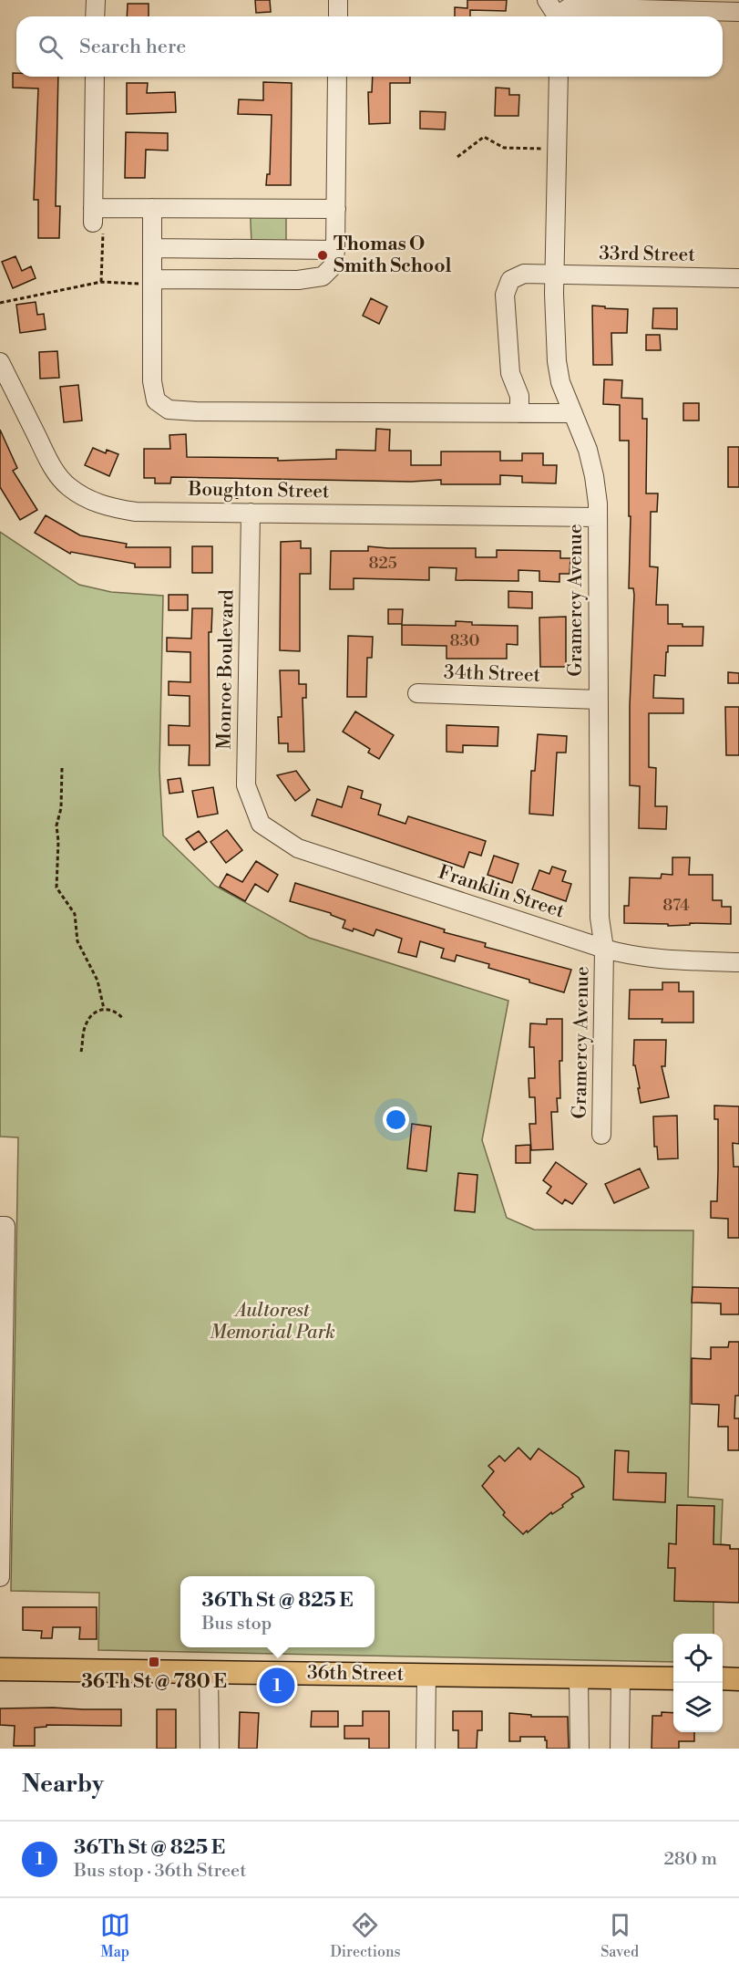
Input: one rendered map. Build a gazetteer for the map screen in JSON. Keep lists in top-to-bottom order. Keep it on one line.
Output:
{"streets":{"main road":["36th Street"],"street":["33rd Street","Boughton Street","Gramercy Avenue","Monroe Boulevard","34th Street","Franklin Street"]},"crossings":[["33rd Street","Gramercy Avenue"],["Boughton Street","Gramercy Avenue"],["Boughton Street","Monroe Boulevard"],["Gramercy Avenue","34th Street"],["Gramercy Avenue","Franklin Street"],["Monroe Boulevard","Franklin Street"]],"parks":["Aultorest Memorial Park"],"places":{"other":["Thomas O Smith School"],"transit":["36Th St @ 780 E"]},"house_numbers":["825","830","874"],"page":{"search":"Search here","popup":["36Th St @ 825 E","Bus stop"],"pins":"1","heading":"Nearby","list":[{"mark":"1","name":"36Th St @ 825 E","note":"Bus stop · 36th Street","value":"280 m"}],"nav":["Map","Directions","Saved"]}}
